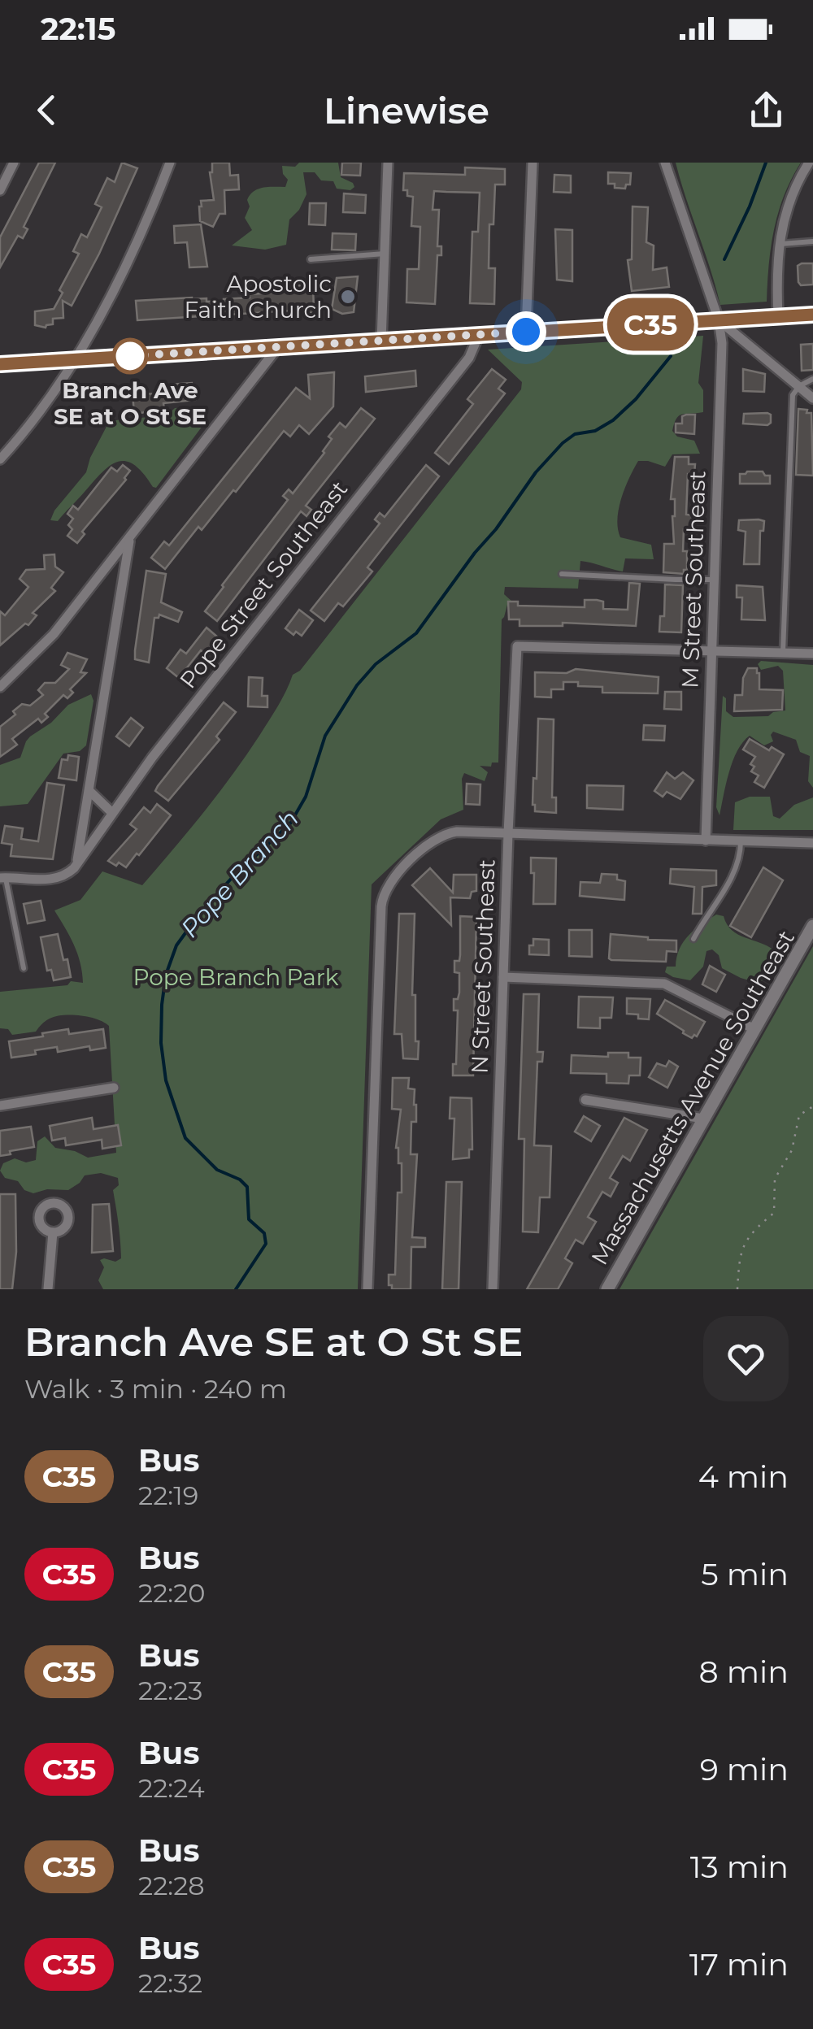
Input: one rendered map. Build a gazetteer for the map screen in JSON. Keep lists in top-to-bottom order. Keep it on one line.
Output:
{"streets":{"main road":["Massachusetts Avenue Southeast"],"street":["M Street Southeast","Pope Street Southeast","N Street Southeast"]},"crossings":[["M Street Southeast","N Street Southeast"]],"water":["Pope Branch"],"parks":["Pope Branch Park"],"places":["Apostolic Faith Church","Branch Ave SE at O St SE"],"lines":["bus line C35"],"page":{"status":"22:15","header":"Linewise","on_map":"C35","heading":["Branch Ave SE at O St SE","Walk · 3 min · 240 m"],"list":[{"mark":"C35","name":"Bus","note":"22:19","value":"4 min"},{"mark":"C35","name":"Bus","note":"22:20","value":"5 min"},{"mark":"C35","name":"Bus","note":"22:23","value":"8 min"},{"mark":"C35","name":"Bus","note":"22:24","value":"9 min"},{"mark":"C35","name":"Bus","note":"22:28","value":"13 min"},{"mark":"C35","name":"Bus","note":"22:32","value":"17 min"}]}}
